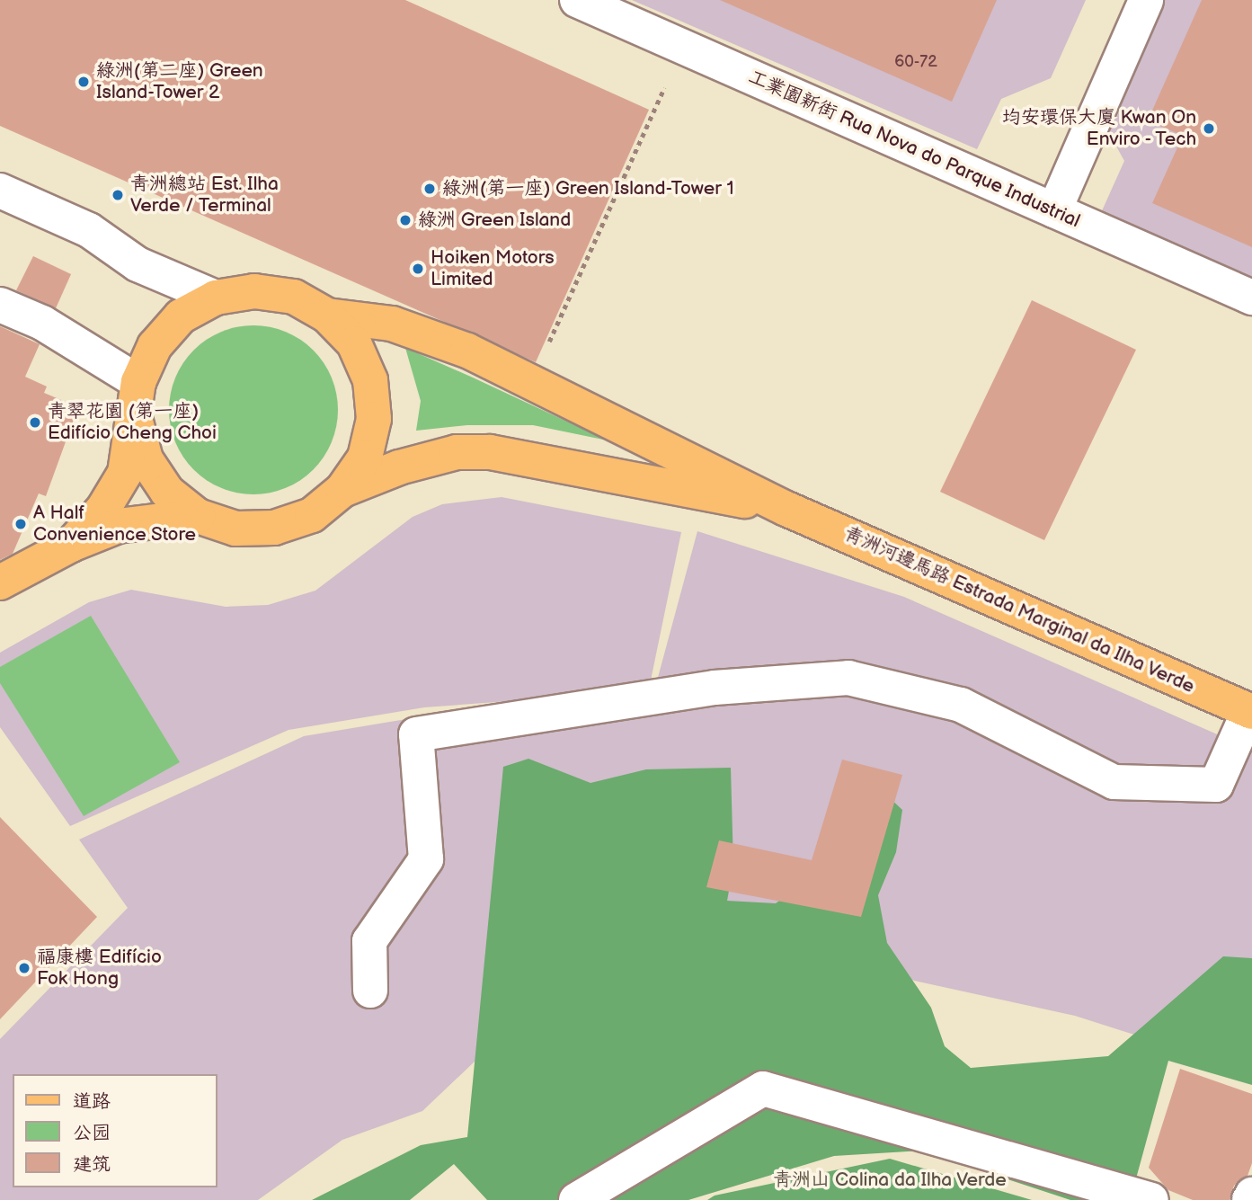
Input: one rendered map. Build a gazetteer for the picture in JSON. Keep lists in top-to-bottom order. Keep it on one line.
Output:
{"streets":{"main road":["青洲河邊馬路 Estrada Marginal da Ilha Verde"],"street":["工業園新街 Rua Nova do Parque Industrial"]},"parks":["青洲山 Colina da Ilha Verde"],"places":["綠洲(第二座) Green Island-Tower 2","均安環保大廈 Kwan On Enviro - Tech","綠洲(第一座) Green Island-Tower 1","青洲總站 Est. Ilha Verde / Terminal","綠洲 Green Island","Hoiken Motors Limited","青翠花園 (第一座) Edifício Cheng Choi","A Half Convenience Store","福康樓 Edifício Fok Hong"],"house_numbers":["60-72"],"legend":["道路","公园","建筑"]}
